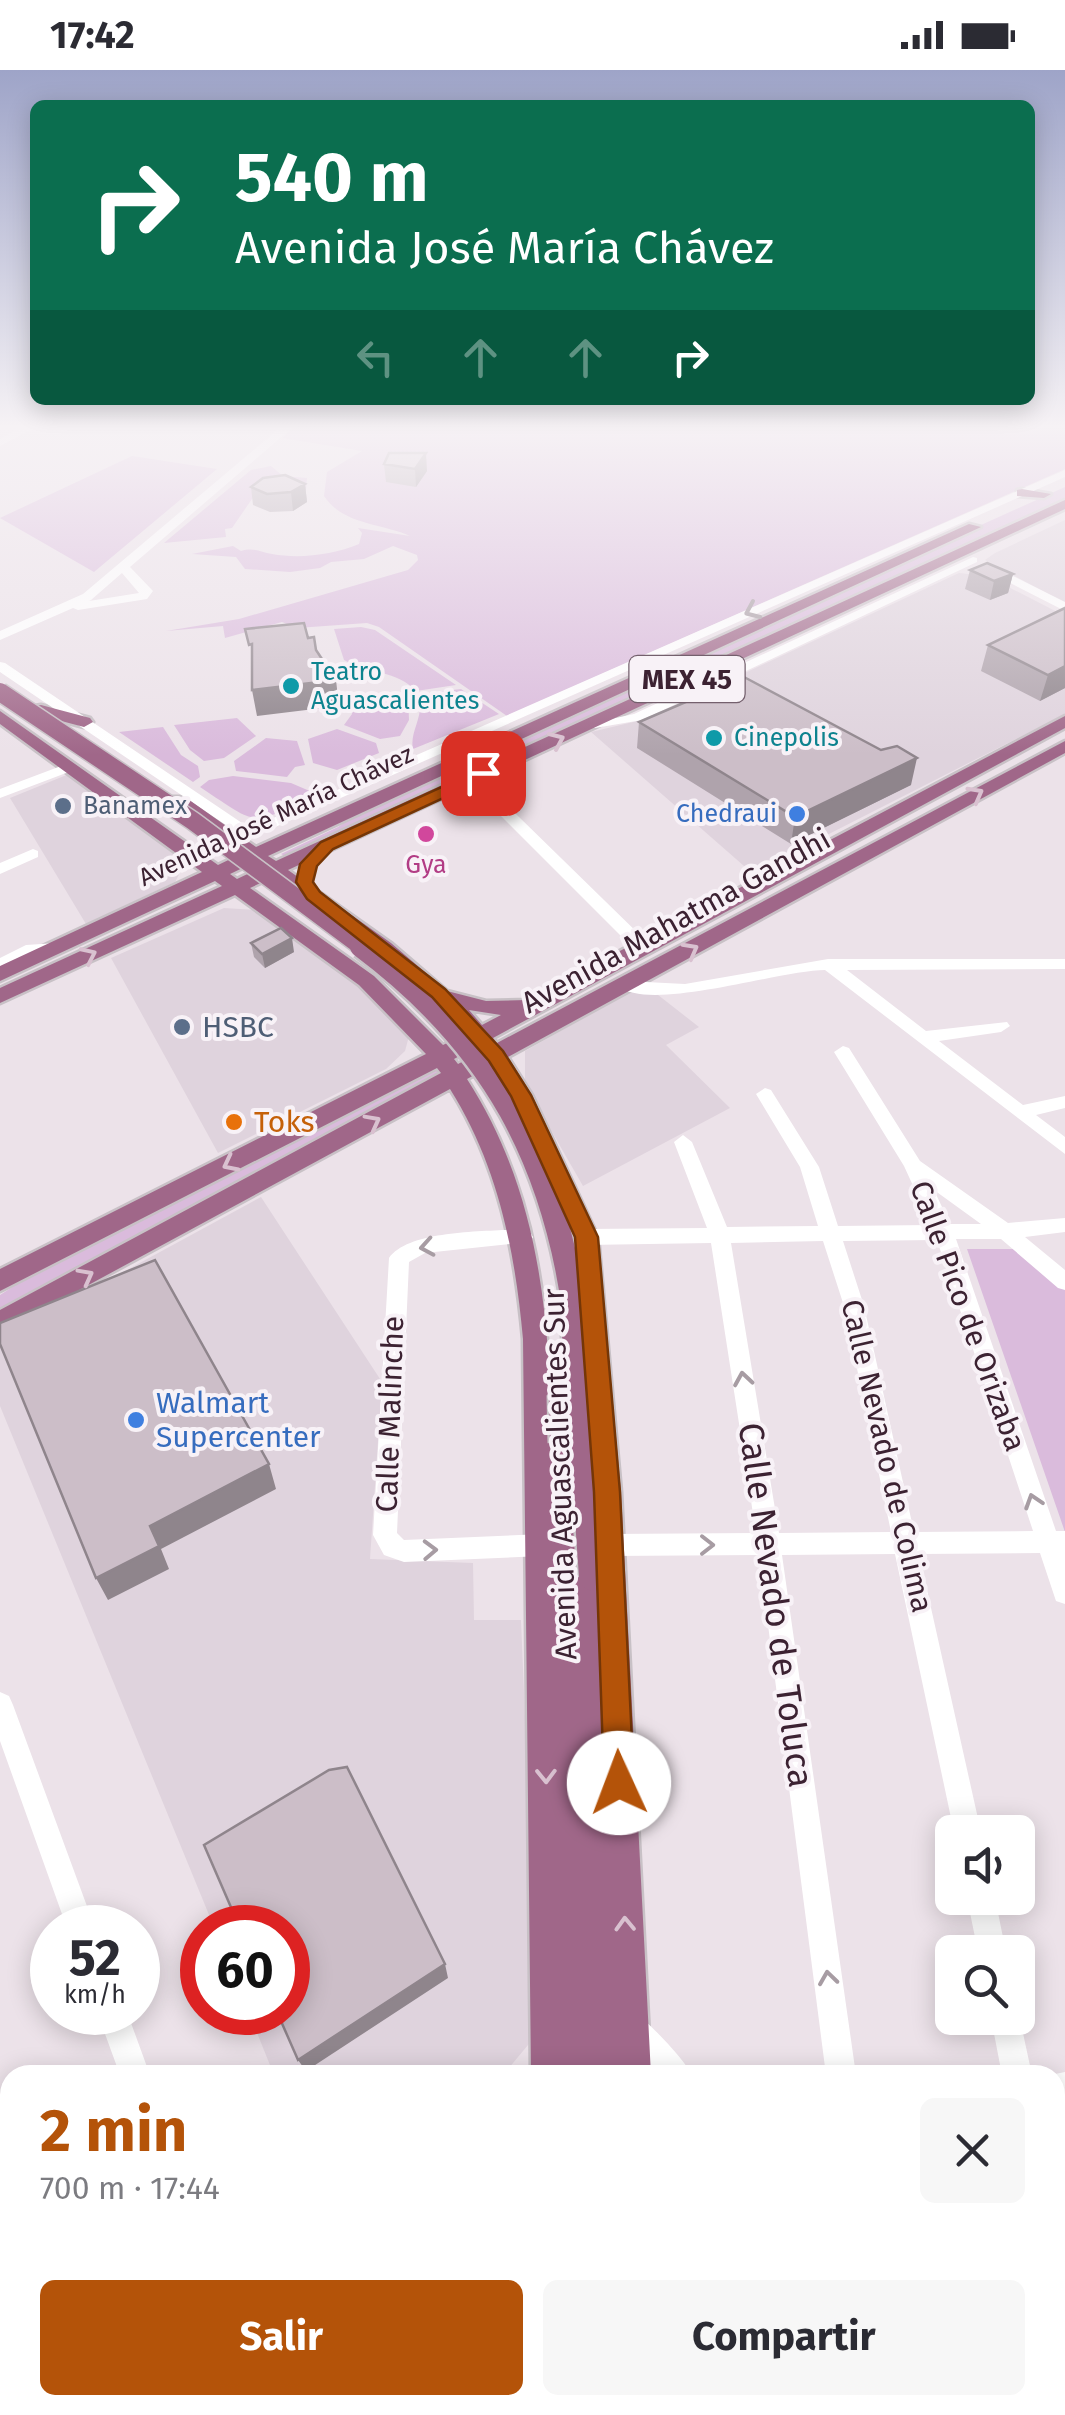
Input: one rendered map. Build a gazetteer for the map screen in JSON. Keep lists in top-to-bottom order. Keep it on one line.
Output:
{"streets":{"main road":["MEX 45","Avenida José María Chávez","Avenida Mahatma Gandhi","Avenida Aguascalientes Sur"],"street":["Calle Pico de Orizaba","Calle Malinche","Calle Nevado de Colima","Calle Nevado de Toluca"]},"crossings":[["Avenida José María Chávez","Avenida Aguascalientes Sur"],["Avenida Mahatma Gandhi","Avenida Aguascalientes Sur"],["Calle Malinche","Avenida Aguascalientes Sur"]],"one_way":["Calle Pico de Orizaba","Calle Nevado de Toluca"],"places":["Teatro Aguascalientes","Cinepolis","Banamex","Chedraui","Gya","HSBC","Toks","Walmart Supercenter"],"page":{"status":"17:42","turn":["540 m","Avenida José María Chávez"],"speed":"52 km/h","limit":"60","heading":["2 min","700 m · 17:44"],"buttons":["Salir","Compartir"]}}
